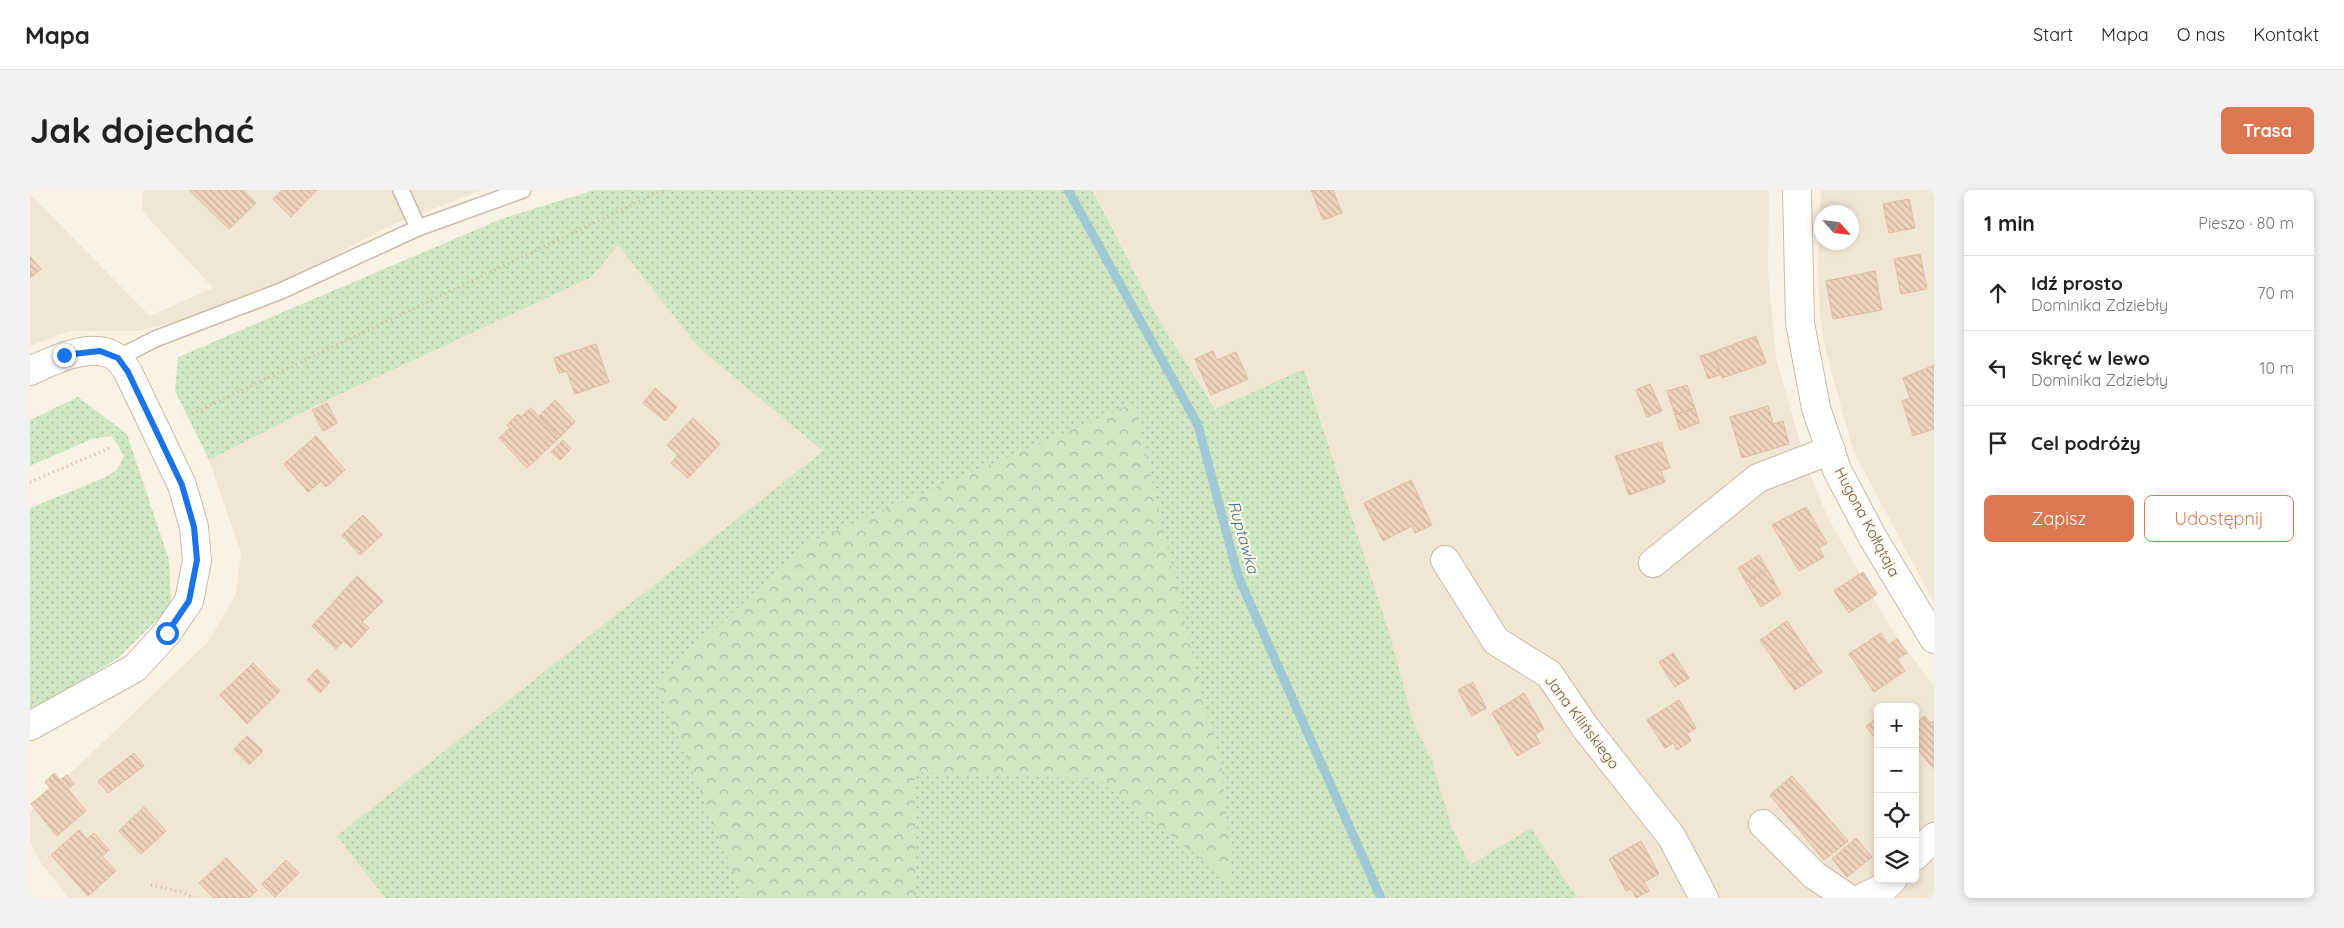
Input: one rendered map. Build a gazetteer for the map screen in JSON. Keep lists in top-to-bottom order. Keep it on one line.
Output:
{"streets":{"street":["Hugona Kołłątaja","Jana Kilińskiego"]},"water":["Ruptawka"],"north":"bottom right","page":{"header":"Mapa","nav":["Start","Mapa","O nas","Kontakt"],"buttons":["Trasa",["Zapisz","Udostępnij"]],"title":"Jak dojechać","heading":["1 min","Pieszo · 80 m"],"list":[["Idź prosto","Dominika Zdziebły","70 m"],["Skręć w lewo","Dominika Zdziebły","10 m"],"Cel podróży"],"map_buttons":["+","−"]}}
